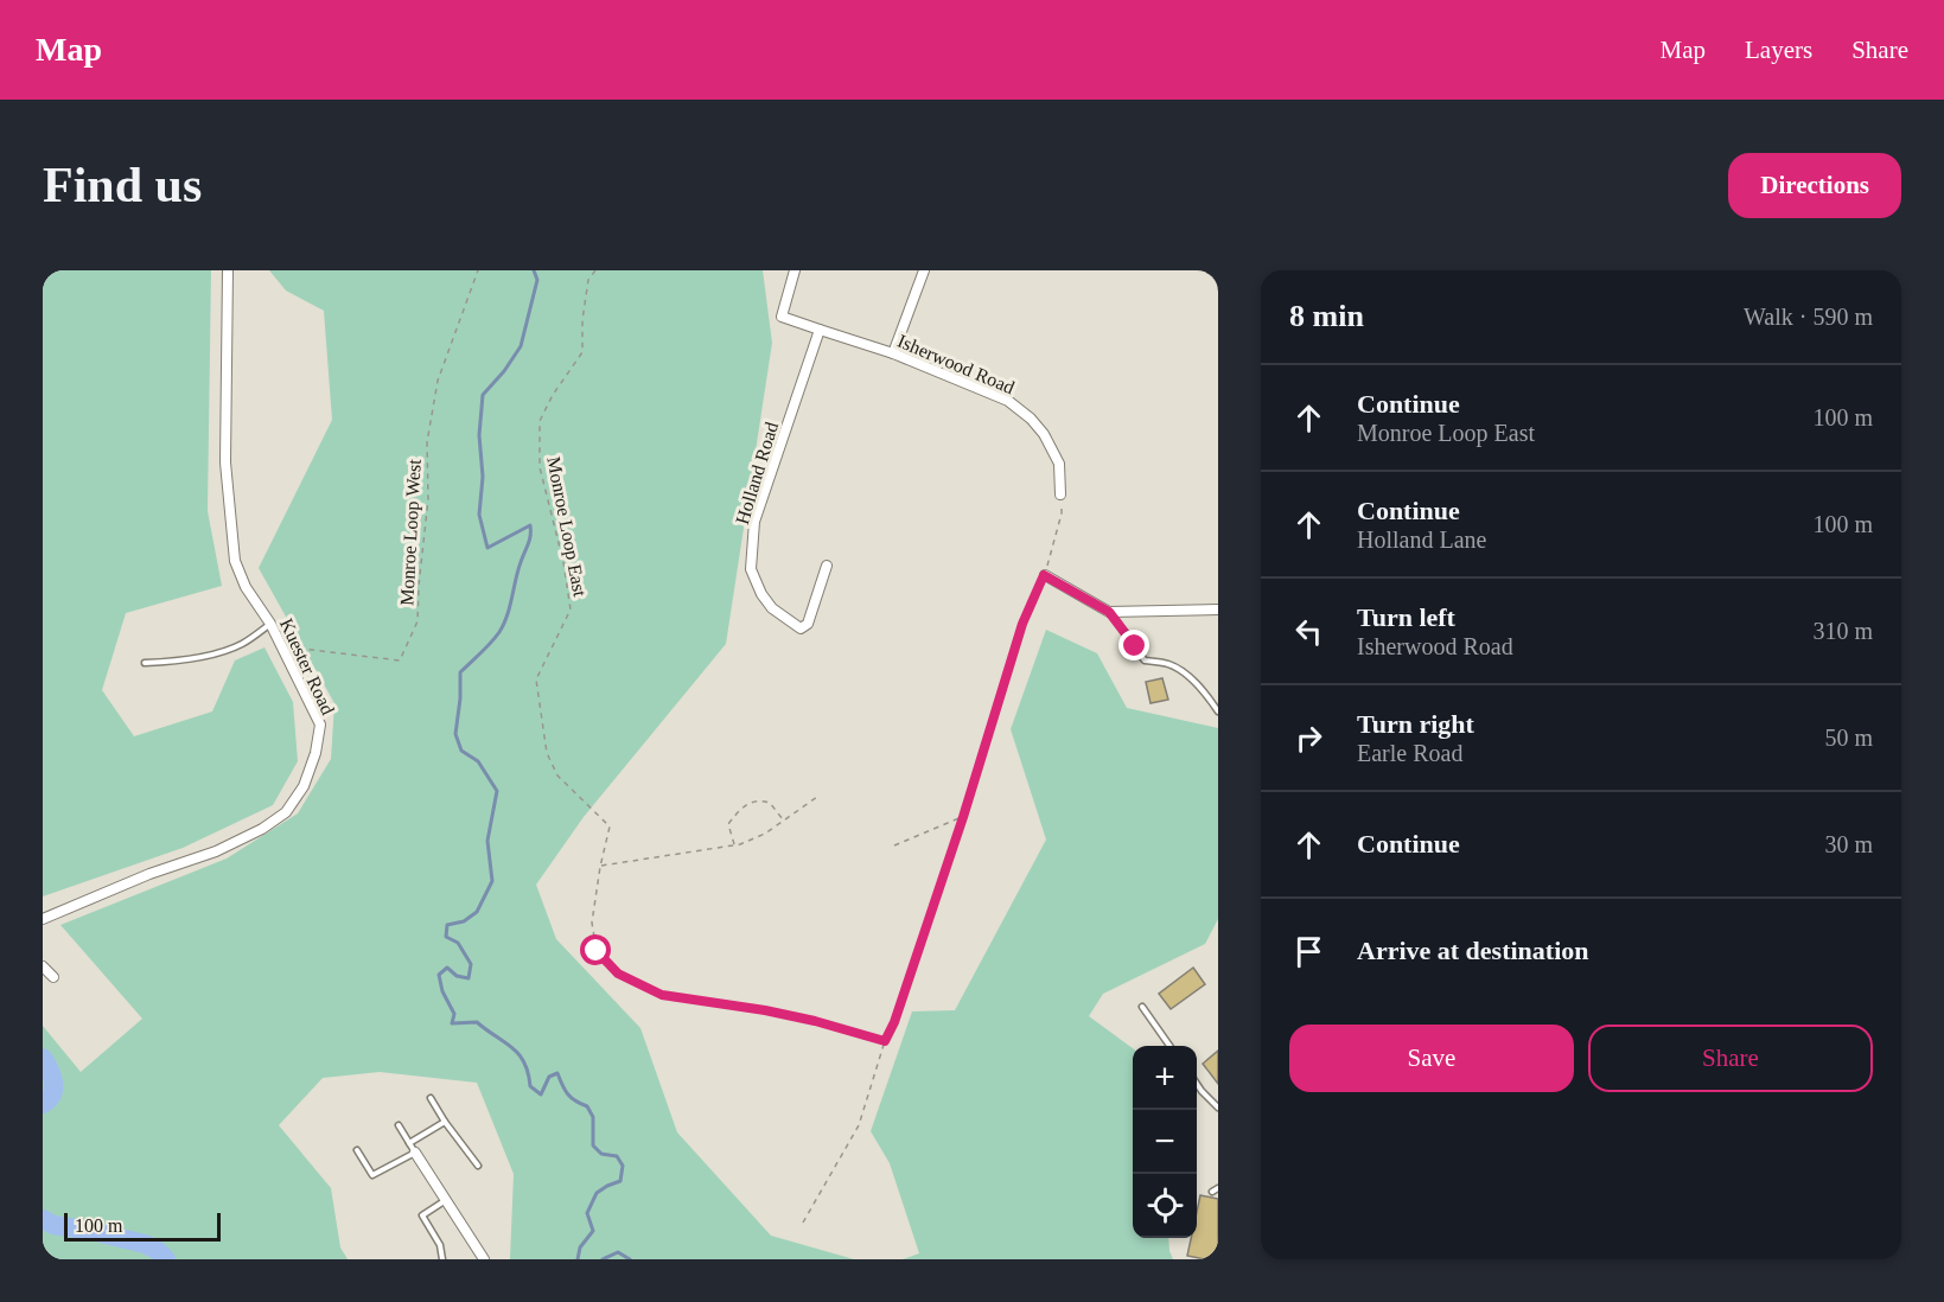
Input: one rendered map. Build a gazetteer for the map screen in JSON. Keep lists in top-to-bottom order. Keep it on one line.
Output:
{"streets":{"street":["Isherwood Road","Holland Road","Kuester Road"],"path":["Monroe Loop East","Monroe Loop West"]},"crossings":[["Isherwood Road","Holland Road"]],"scale_bar":"100 m","page":{"header":"Map","nav":["Map","Layers","Share"],"buttons":["Directions",["Save","Share"]],"title":"Find us","heading":["8 min","Walk · 590 m"],"list":[["Continue","Monroe Loop East","100 m"],["Continue","Holland Lane","100 m"],["Turn left","Isherwood Road","310 m"],["Turn right","Earle Road","50 m"],["Continue","30 m"],"Arrive at destination"],"map_buttons":["+","−"],"scale":"100 m"}}
